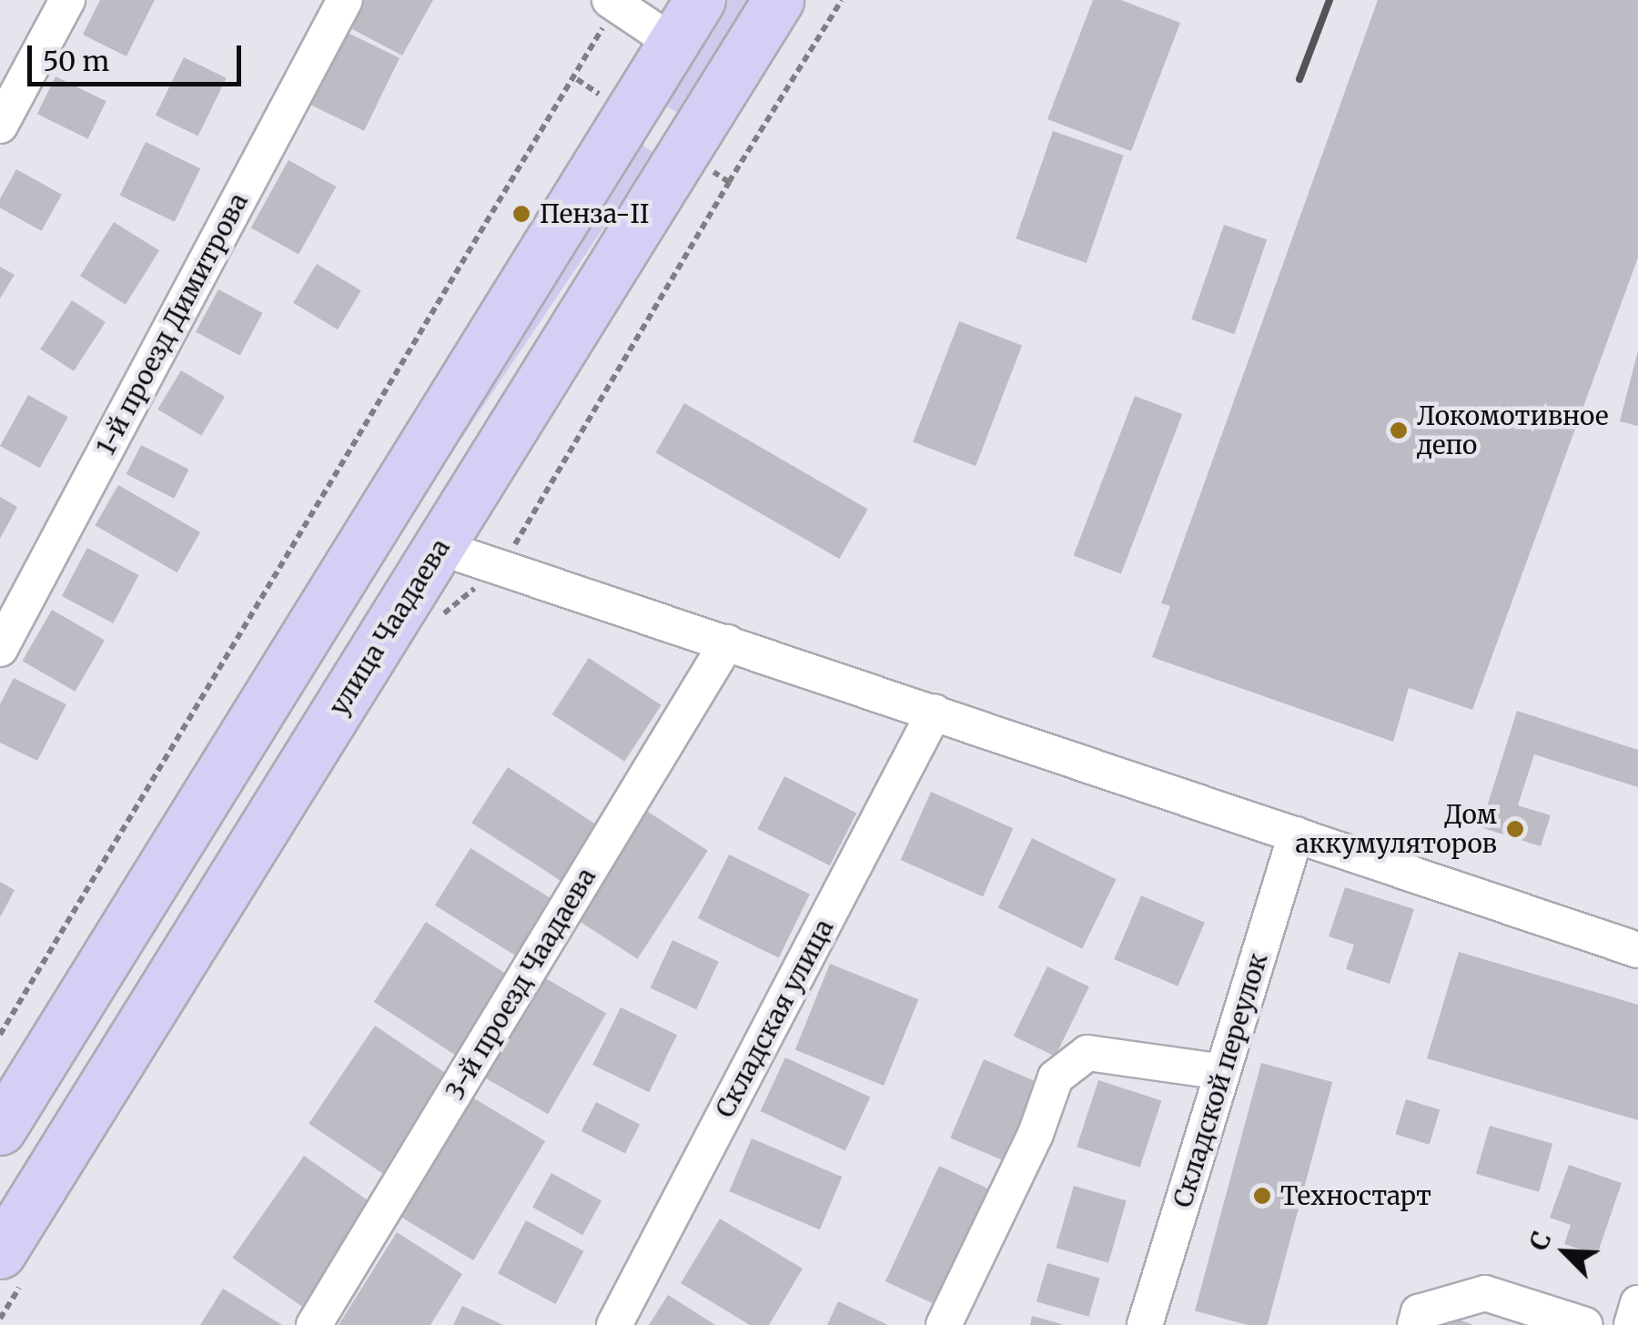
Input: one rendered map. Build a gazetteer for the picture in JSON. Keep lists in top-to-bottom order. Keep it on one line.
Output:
{"streets":{"main road":["улица Чаадаева"],"street":["1-й проезд Димитрова","3-й проезд Чаадаева","Складская улица","Складской переулок"]},"places":["Пенза-II","Локомотивное депо","Дом аккумуляторов","Техностарт"],"scale_bar":"50 m","north":"top left"}
